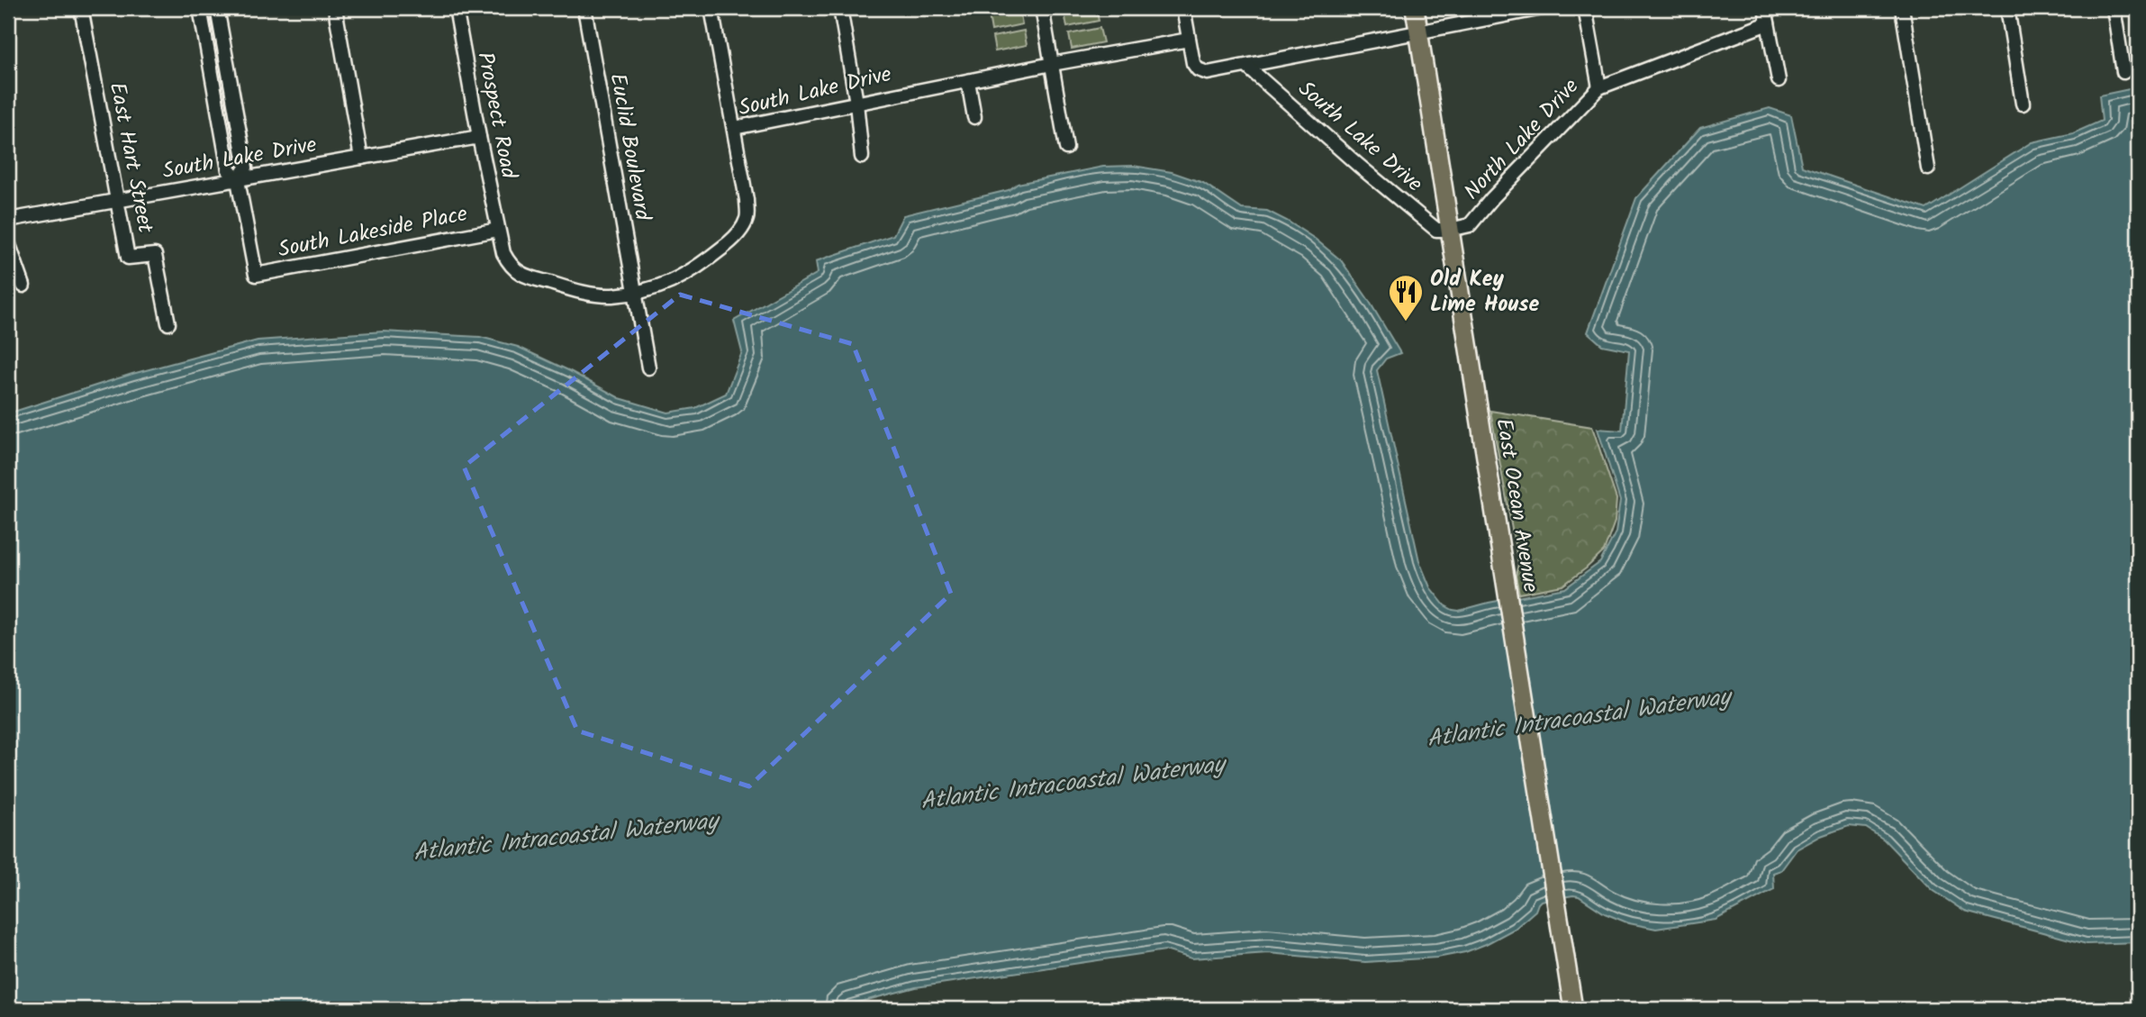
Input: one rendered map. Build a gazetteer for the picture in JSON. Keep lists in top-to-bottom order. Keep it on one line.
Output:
{"streets":{"main road":["East Ocean Avenue"],"street":["South Lake Drive","Prospect Road","North Lake Drive","Euclid Boulevard","East Hart Street","South Lakeside Place"]},"crossings":[["South Lake Drive","Prospect Road"],["South Lake Drive","North Lake Drive"],["South Lake Drive","Euclid Boulevard"],["South Lake Drive","East Hart Street"],["South Lake Drive","South Lakeside Place"],["South Lake Drive","East Ocean Avenue"],["Prospect Road","South Lakeside Place"],["North Lake Drive","East Ocean Avenue"]],"water":["Atlantic Intracoastal Waterway"],"places":{"restaurant":["Old Key Lime House"]}}
